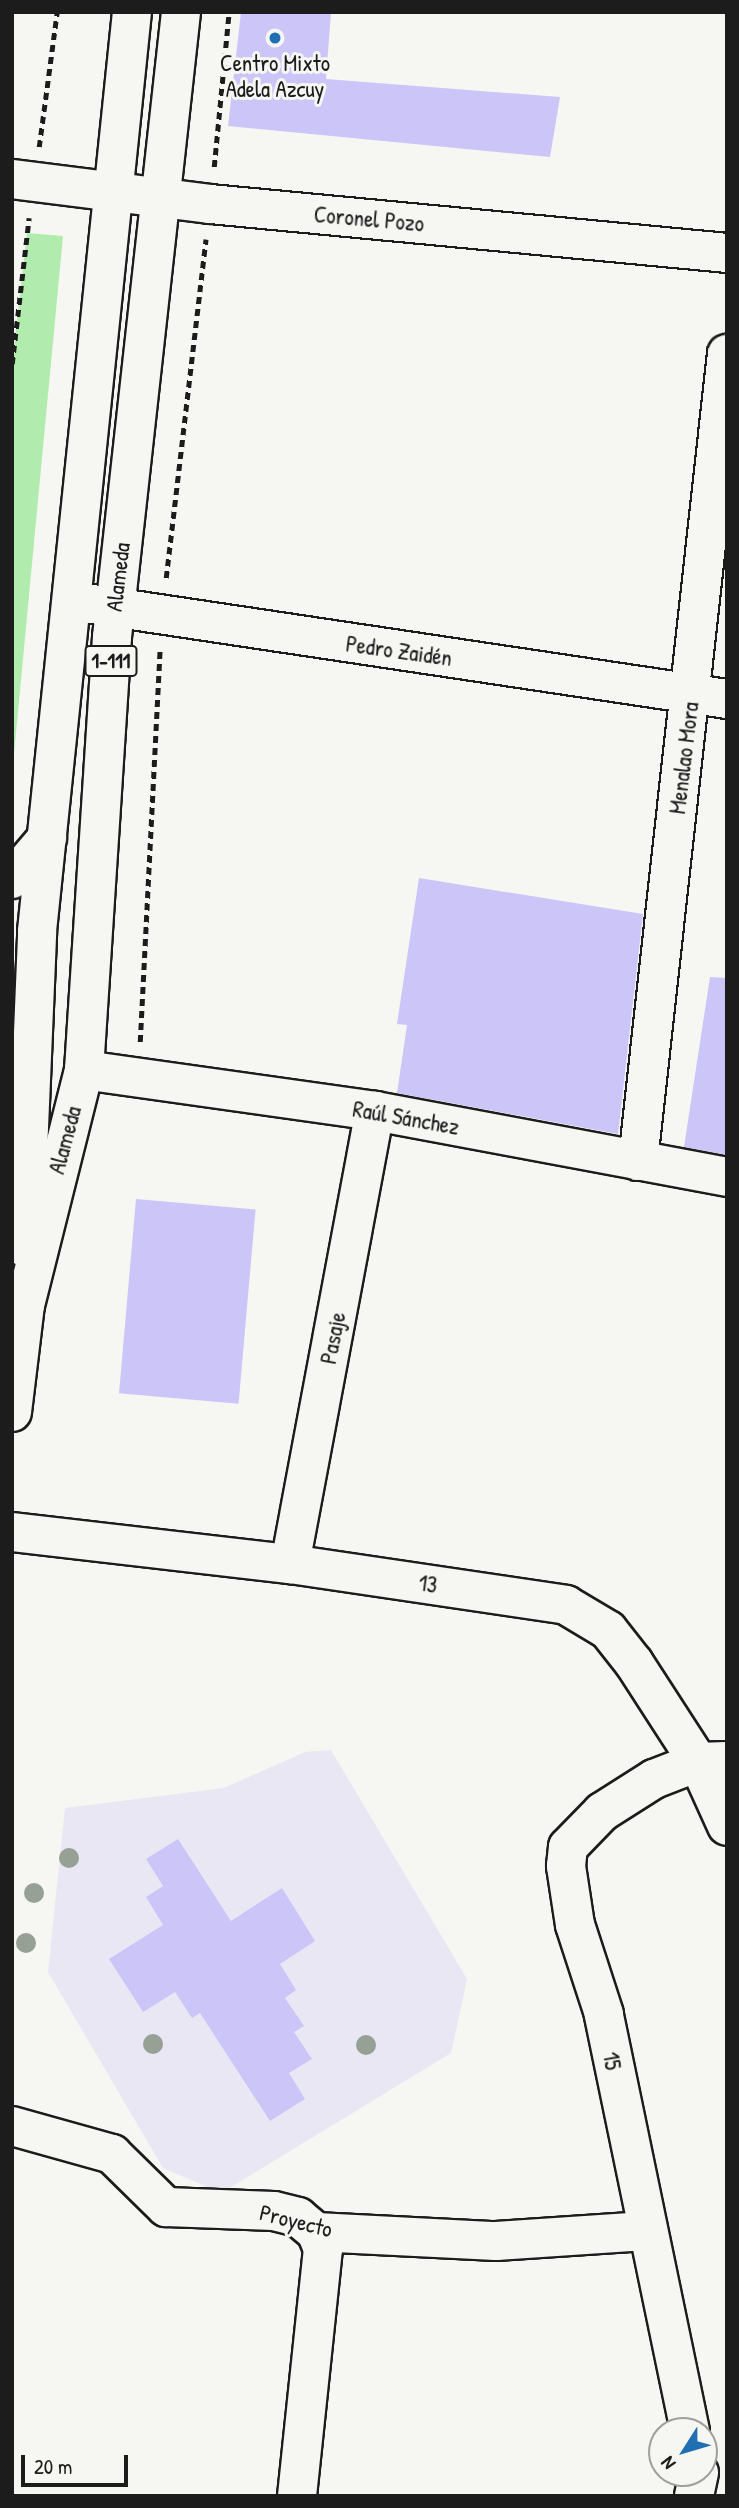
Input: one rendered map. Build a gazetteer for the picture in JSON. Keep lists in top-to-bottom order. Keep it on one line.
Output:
{"streets":{"street":["Coronel Pozo","Alameda","Pedro Zaidén","1-111","Menalao Mora","Raúl Sánchez","Pasaje","13","15","Proyecto"]},"crossings":[["Coronel Pozo","Alameda"],["Alameda","Pedro Zaidén"],["Alameda","Raúl Sánchez"],["Pedro Zaidén","Menalao Mora"],["Menalao Mora","Raúl Sánchez"],["Raúl Sánchez","Pasaje"],["Pasaje","13"],["13","15"],["15","Proyecto"]],"places":["Centro Mixto Adela Azcuy"],"scale_bar":"20 m","north":"bottom left"}
